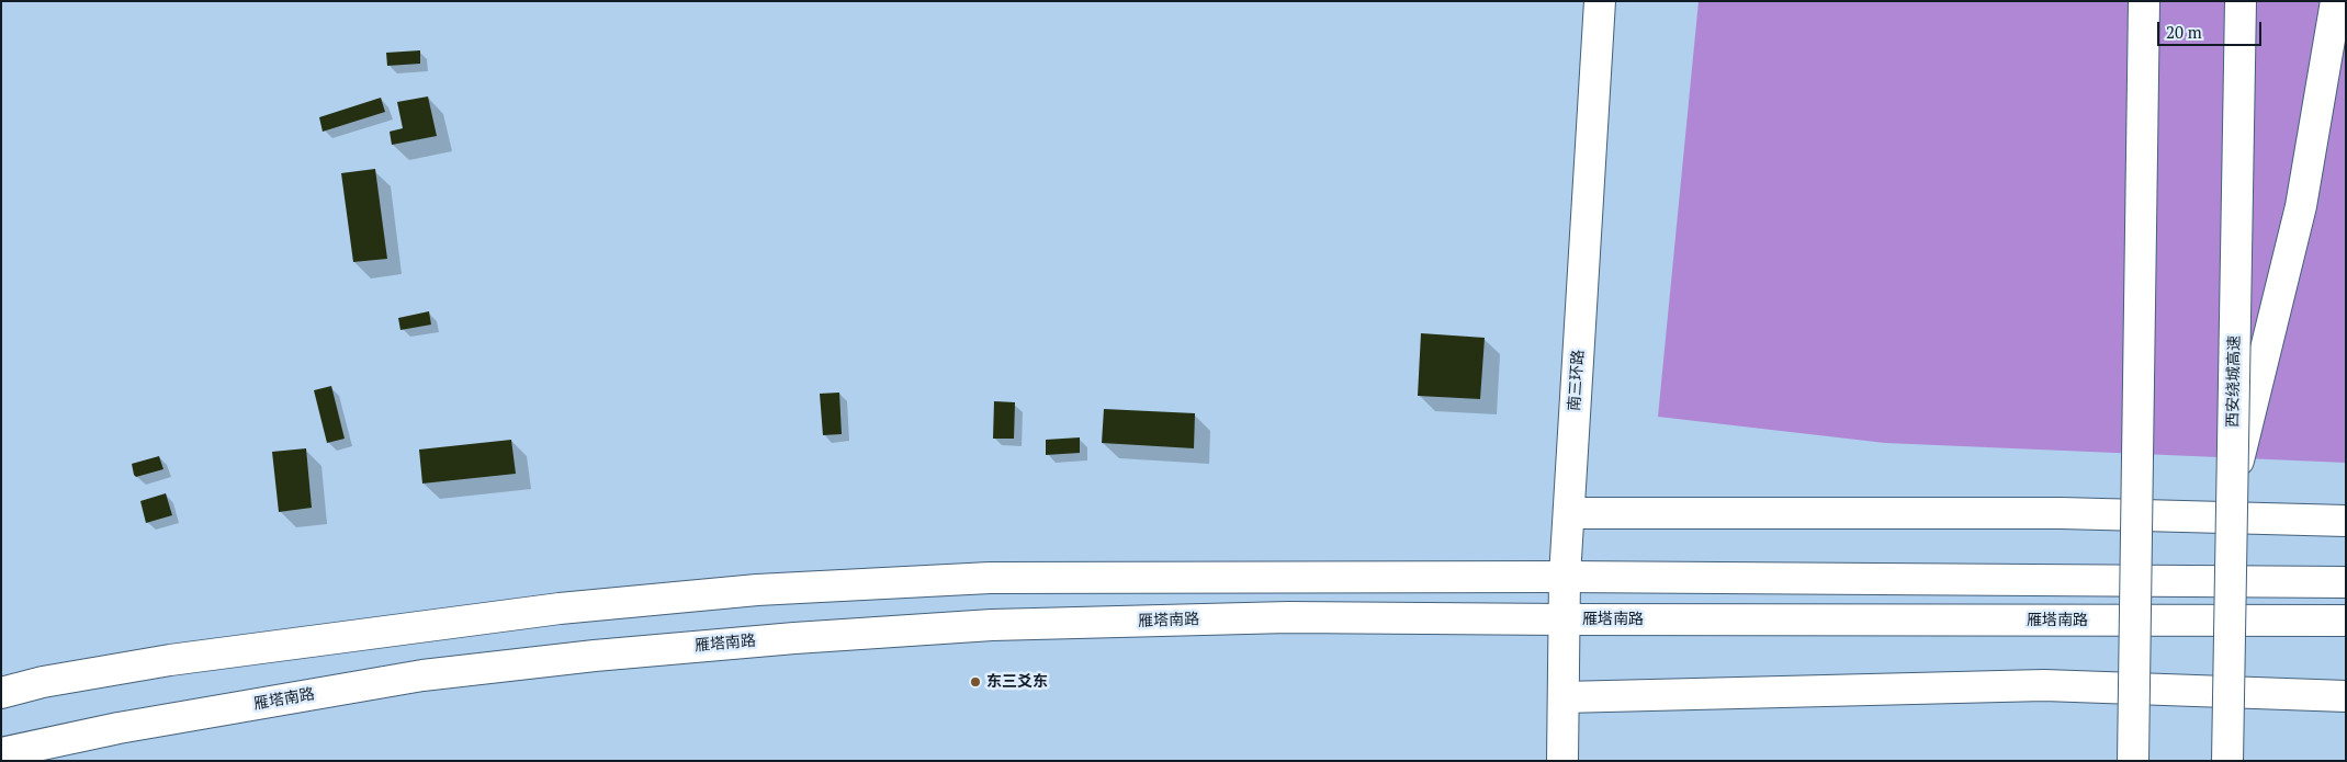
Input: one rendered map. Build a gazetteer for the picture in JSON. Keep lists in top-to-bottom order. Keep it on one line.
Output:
{"streets":{"main road":["南三环路","西安绕城高速","雁塔南路"]},"crossings":[["南三环路","雁塔南路"]],"places":["东三爻东"],"scale_bar":"20 m"}
